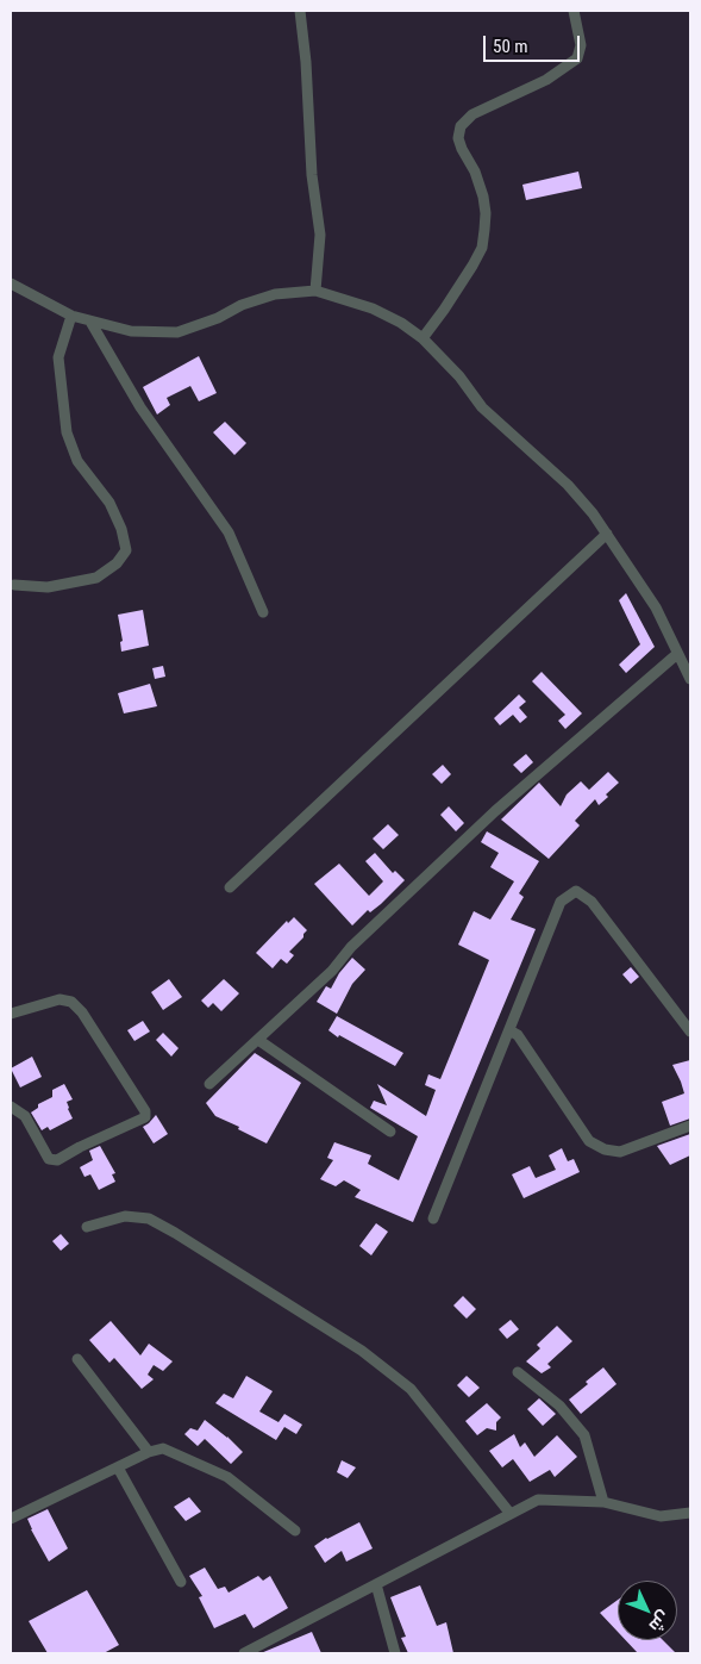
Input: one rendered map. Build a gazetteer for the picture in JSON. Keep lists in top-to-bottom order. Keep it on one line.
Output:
{"scale_bar":"50 m","north":"bottom right"}
